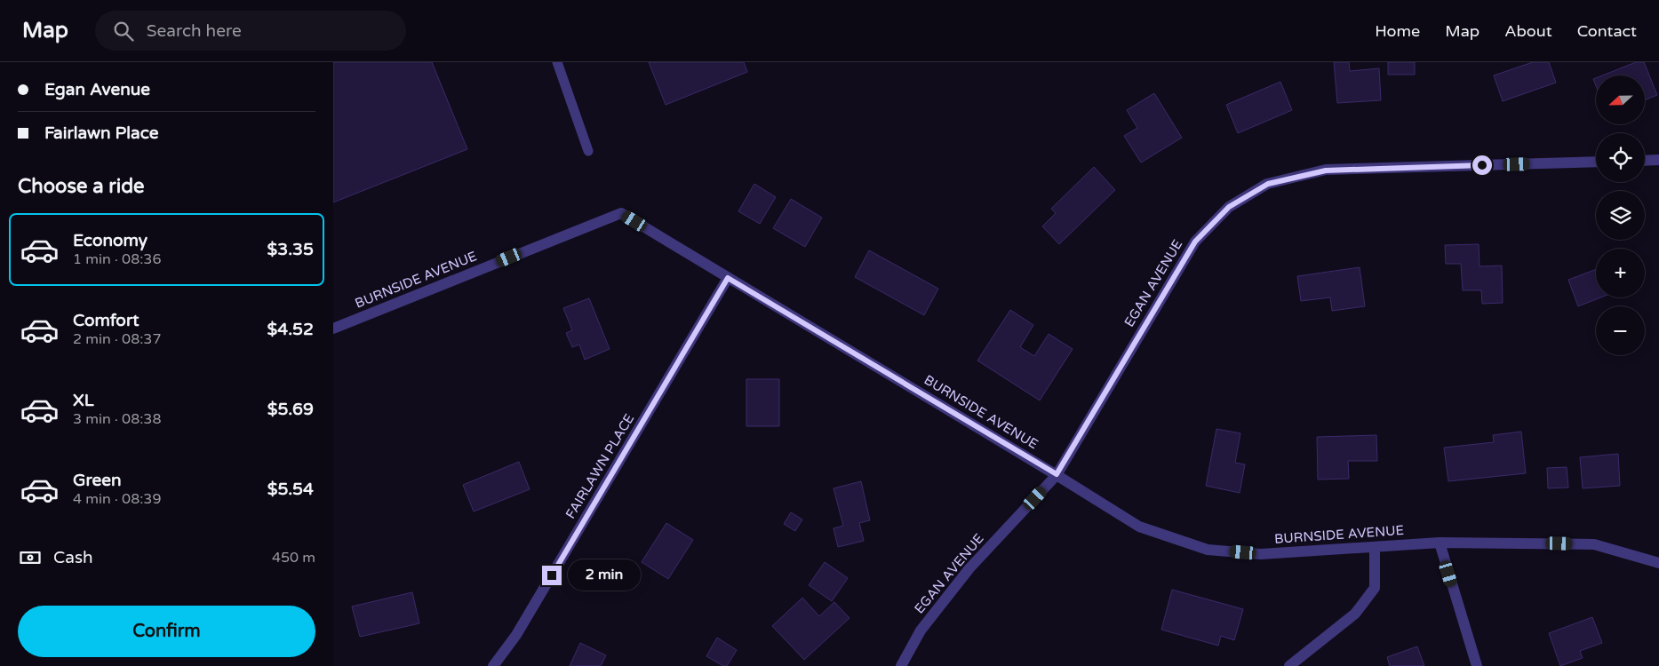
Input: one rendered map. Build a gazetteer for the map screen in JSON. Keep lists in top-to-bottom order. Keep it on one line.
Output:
{"streets":{"street":["BURNSIDE AVENUE","EGAN AVENUE","FAIRLAWN PLACE"]},"crossings":[["BURNSIDE AVENUE","EGAN AVENUE"],["BURNSIDE AVENUE","FAIRLAWN PLACE"]],"north":"left","page":{"header":"Map","search":"Search here","nav":["Home","Map","About","Contact"],"banner":["Egan Avenue","Fairlawn Place"],"map_buttons":["+","−"],"heading":"Choose a ride","list":[{"name":"Economy","note":"1 min · 08:36","value":"$3.35"},{"name":"Comfort","note":"2 min · 08:37","value":"$4.52"},{"name":"XL","note":"3 min · 08:38","value":"$5.69"},{"name":"Green","note":"4 min · 08:39","value":"$5.54"}],"pay":["Cash","450 m"],"bubble":"2 min","buttons":"Confirm"}}
